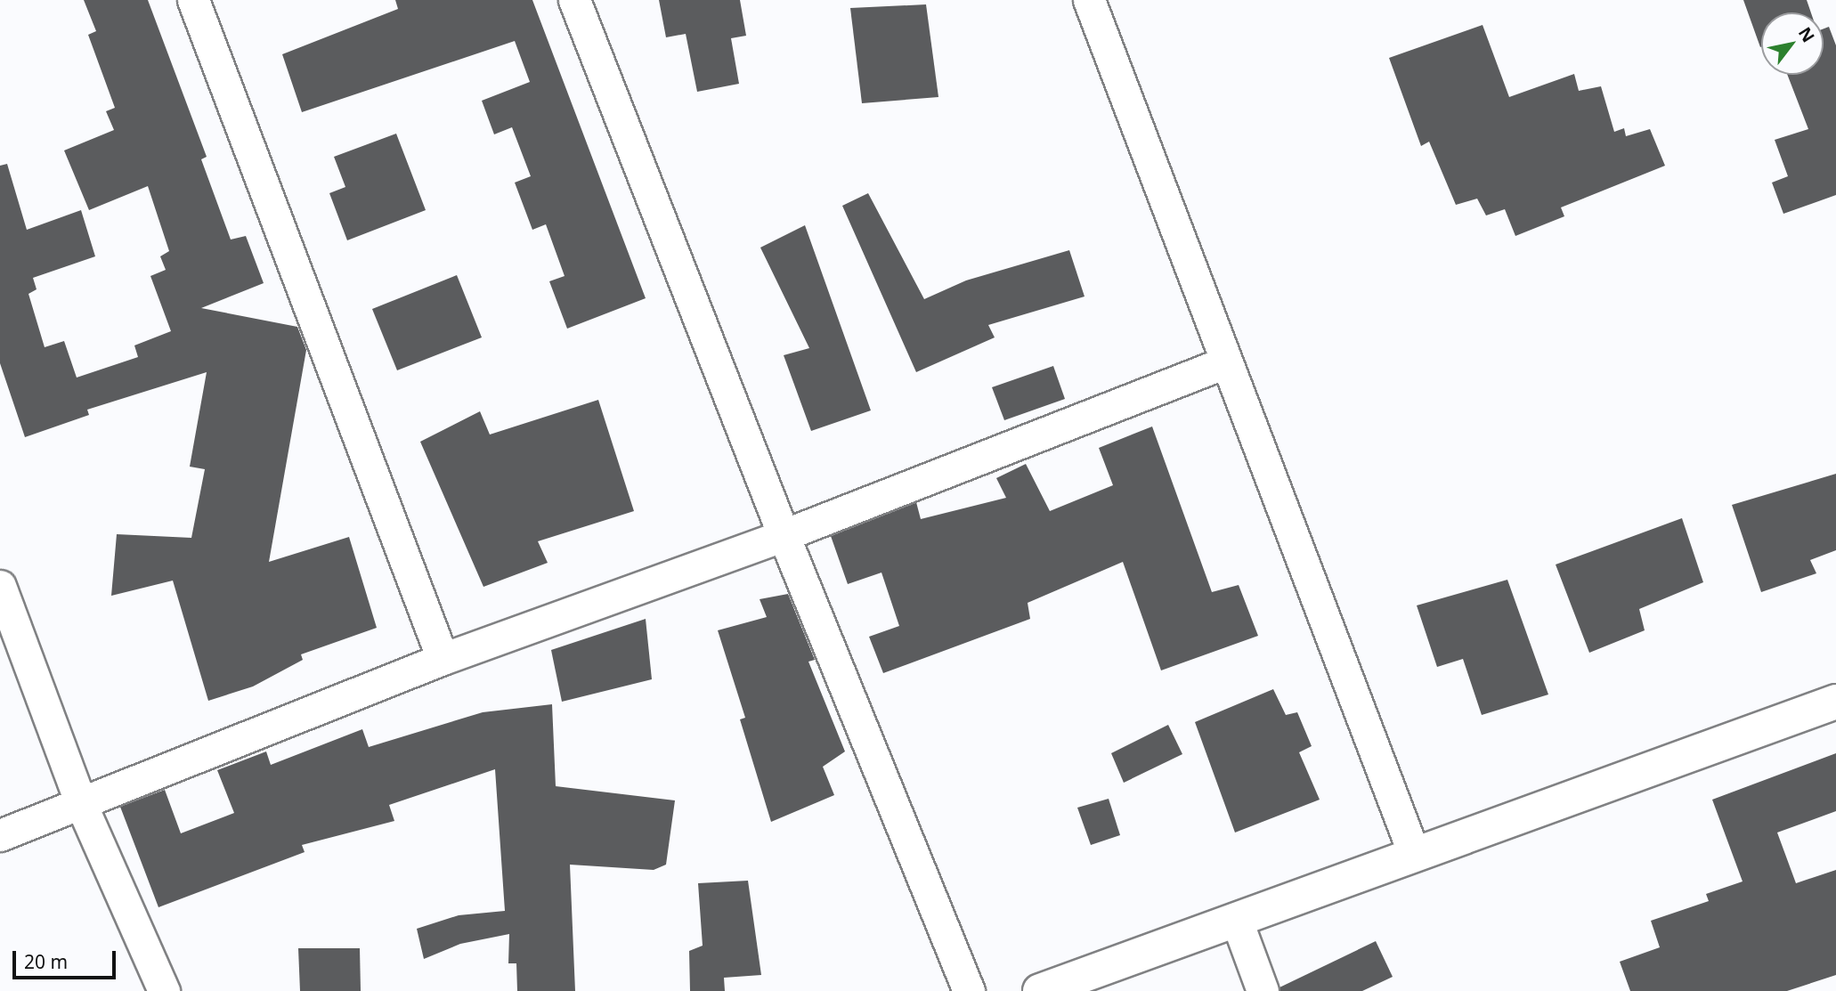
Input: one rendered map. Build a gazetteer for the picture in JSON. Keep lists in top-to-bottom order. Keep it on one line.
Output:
{"scale_bar":"20 m","north":"top right"}
